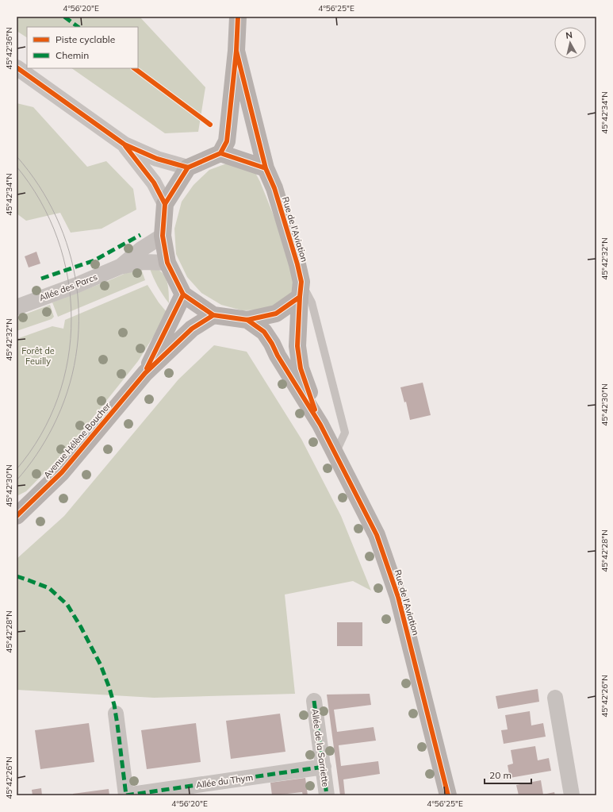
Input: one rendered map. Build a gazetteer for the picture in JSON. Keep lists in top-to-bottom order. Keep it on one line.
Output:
{"streets":{"street":["Rue de l'Aviation","Allée des Parcs","Avenue Hélène Boucher","Allée de la Sarriette","Allée du Thym"]},"crossings":[["Rue de l'Aviation","Allée des Parcs"],["Rue de l'Aviation","Avenue Hélène Boucher"],["Allée de la Sarriette","Allée du Thym"]],"parks":["Forêt de Feuilly"],"legend":["Piste cyclable","Chemin"],"scale_bar":"20 m","north":"top","coordinates":["4°56'20\"E","4°56'25\"E","45°42'36\"N","45°42'34\"N","45°42'32\"N","45°42'30\"N","45°42'28\"N","45°42'26\"N"]}
